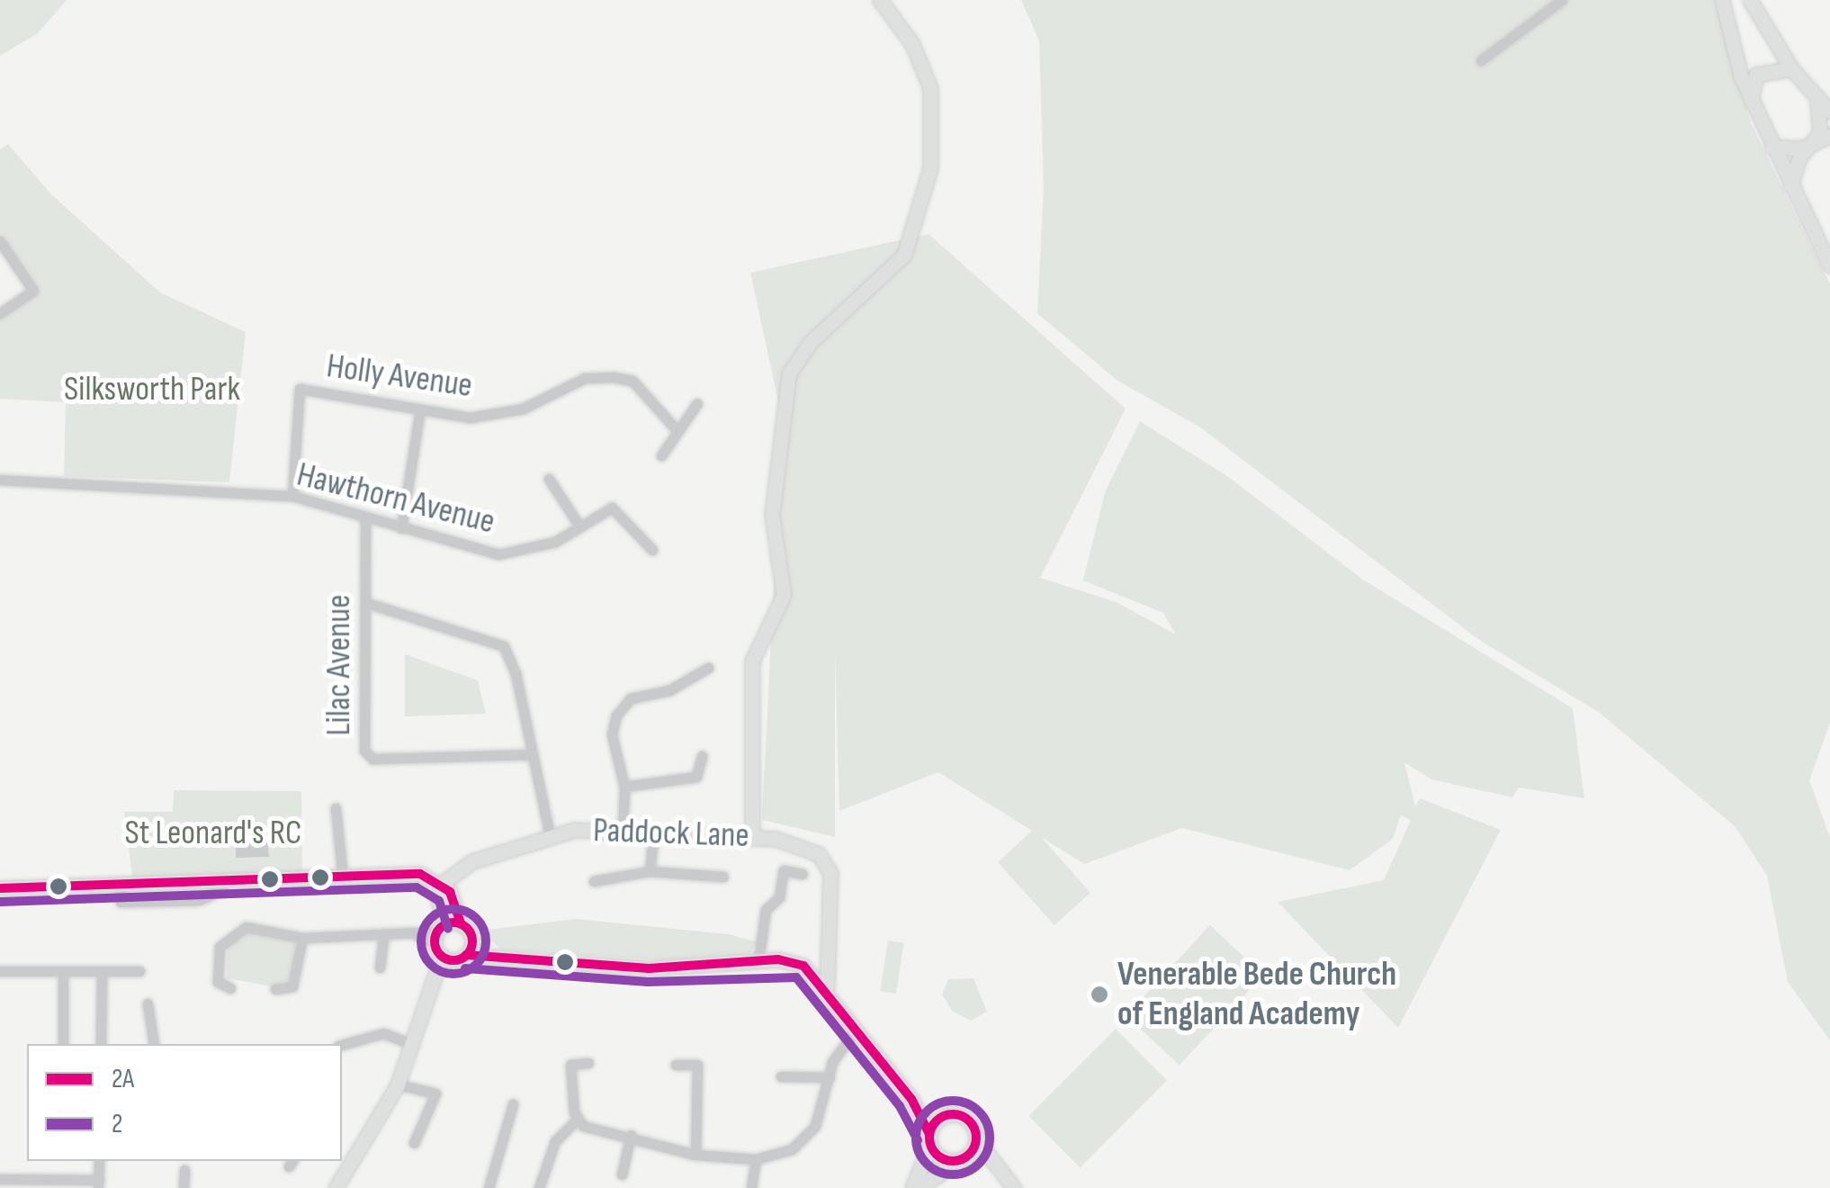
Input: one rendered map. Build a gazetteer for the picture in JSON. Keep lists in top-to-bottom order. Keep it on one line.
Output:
{"streets":{"street":["Holly Avenue","Hawthorn Avenue","Lilac Avenue","Paddock Lane"]},"crossings":[["Holly Avenue","Hawthorn Avenue"],["Hawthorn Avenue","Lilac Avenue"]],"parks":["Silksworth Park","St Leonard's RC"],"places":["Venerable Bede Church of England Academy"],"lines":["transit line 2A","transit line 2"],"legend":["2A","2"]}
